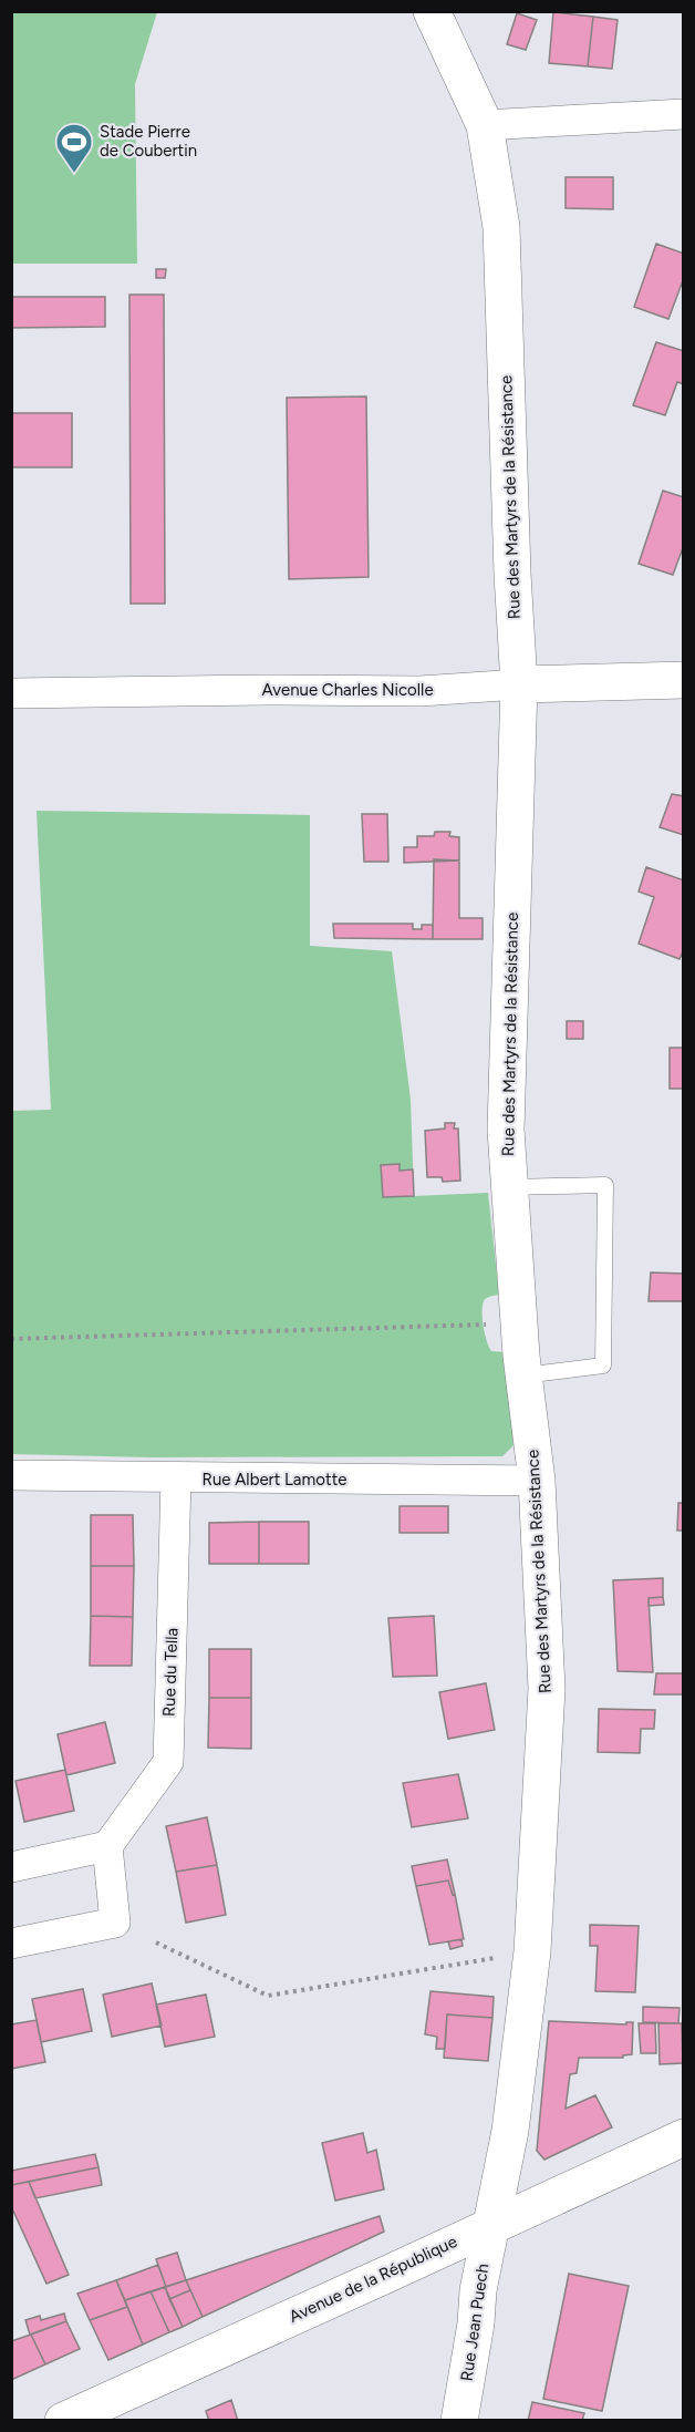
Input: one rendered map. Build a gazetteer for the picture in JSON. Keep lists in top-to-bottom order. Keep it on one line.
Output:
{"streets":{"street":["Rue des Martyrs de la Résistance","Avenue Charles Nicolle","Rue Albert Lamotte","Rue du Tella","Avenue de la République","Rue Jean Puech"]},"crossings":[["Rue des Martyrs de la Résistance","Avenue Charles Nicolle"],["Rue des Martyrs de la Résistance","Rue Albert Lamotte"],["Rue des Martyrs de la Résistance","Avenue de la République"],["Rue des Martyrs de la Résistance","Rue Jean Puech"],["Rue Albert Lamotte","Rue du Tella"],["Avenue de la République","Rue Jean Puech"]],"places":{"sports":["Stade Pierre de Coubertin"]}}
